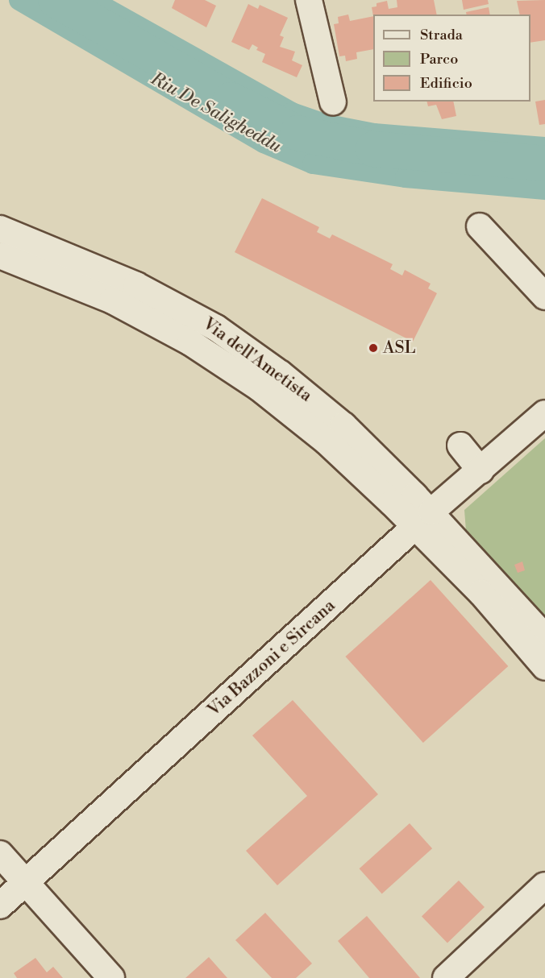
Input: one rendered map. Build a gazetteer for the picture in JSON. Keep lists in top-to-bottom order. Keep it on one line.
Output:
{"streets":{"street":["Via dell'Ametista","Via Bazzoni e Sircana"]},"crossings":[["Via dell'Ametista","Via Bazzoni e Sircana"]],"water":["Riu De Saligheddu"],"places":["ASL"],"legend":["Strada","Parco","Edificio"]}
